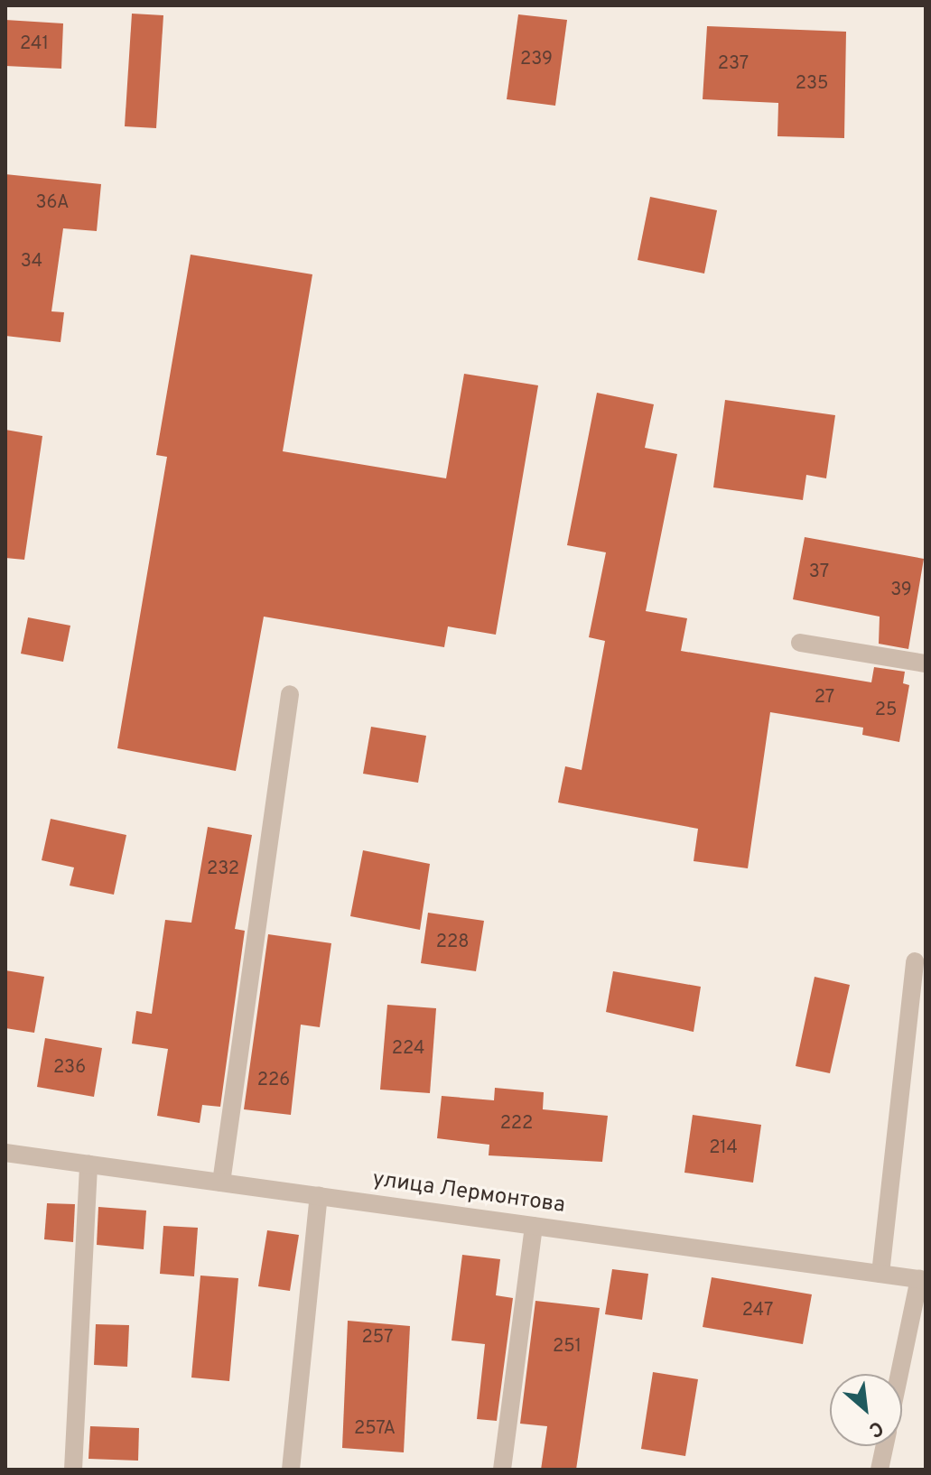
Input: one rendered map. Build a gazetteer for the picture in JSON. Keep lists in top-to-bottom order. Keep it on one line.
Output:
{"streets":{"street":["улица Лермонтова"]},"house_numbers":["241","239","237","235","36А","34","37","39","27","25","232","228","224","236","226","222","214","247","257","251","257А"],"north":"bottom right"}
